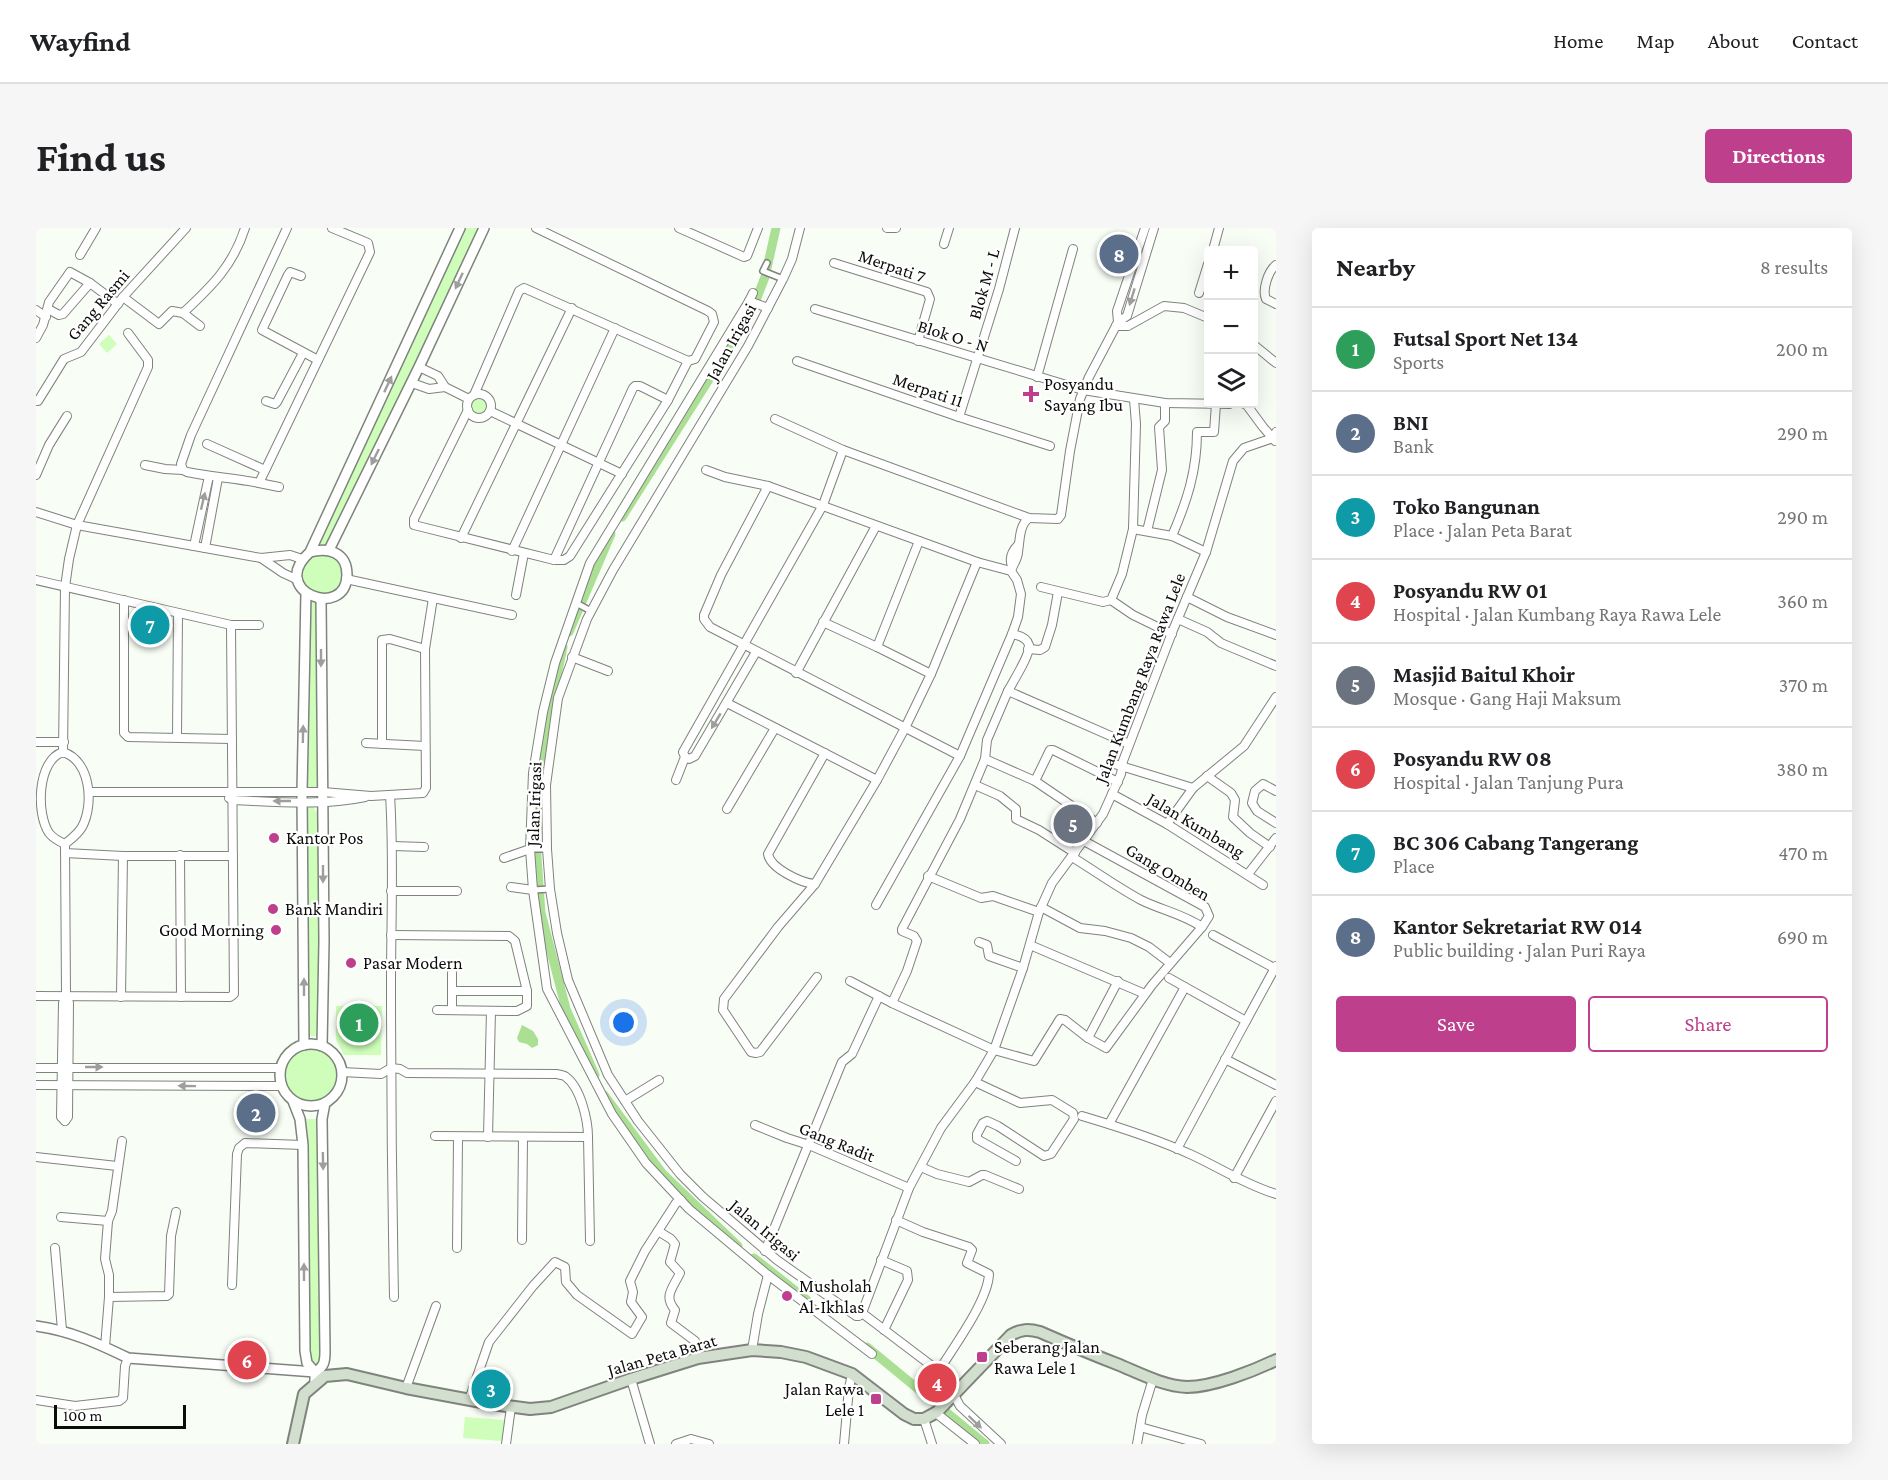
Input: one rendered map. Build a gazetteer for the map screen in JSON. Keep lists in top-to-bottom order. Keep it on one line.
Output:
{"streets":{"main road":["Jalan Peta Barat"],"street":["Merpati 7","Blok M - L","Gang Rasmi","Blok O - N","Jalan Irigasi","Merpati 11","Jalan Kumbang Raya Rawa Lele","Jalan Kumbang","Gang Omben","Gang Radit"]},"crossings":[["Merpati 7","Blok O - N"],["Blok M - L","Blok O - N"],["Blok M - L","Merpati 11"],["Jalan Irigasi","Jalan Kumbang Raya Rawa Lele"],["Jalan Kumbang Raya Rawa Lele","Jalan Kumbang"],["Jalan Kumbang Raya Rawa Lele","Gang Omben"],["Jalan Kumbang Raya Rawa Lele","Gang Radit"]],"places":{"health":["Posyandu Sayang Ibu"],"other":["Kantor Pos","Bank Mandiri","Good Morning","Pasar Modern","Musholah Al-Ikhlas"],"transit":["Seberang Jalan Rawa Lele 1","Jalan Rawa Lele 1"]},"scale_bar":"100 m","page":{"header":"Wayfind","nav":["Home","Map","About","Contact"],"buttons":["Directions",["Save","Share"]],"title":"Find us","heading":["Nearby","8 results"],"pins":["8","7","5","1","2","6","4","3"],"map_buttons":["+","−"],"list":[{"mark":"1","name":"Futsal Sport Net 134","note":"Sports","value":"200 m"},{"mark":"2","name":"BNI","note":"Bank","value":"290 m"},{"mark":"3","name":"Toko Bangunan","note":"Place · Jalan Peta Barat","value":"290 m"},{"mark":"4","name":"Posyandu RW 01","note":"Hospital · Jalan Kumbang Raya Rawa Lele","value":"360 m"},{"mark":"5","name":"Masjid Baitul Khoir","note":"Mosque · Gang Haji Maksum","value":"370 m"},{"mark":"6","name":"Posyandu RW 08","note":"Hospital · Jalan Tanjung Pura","value":"380 m"},{"mark":"7","name":"BC 306 Cabang Tangerang","note":"Place","value":"470 m"},{"mark":"8","name":"Kantor Sekretariat RW 014","note":"Public building · Jalan Puri Raya","value":"690 m"}],"scale":"100 m"}}
